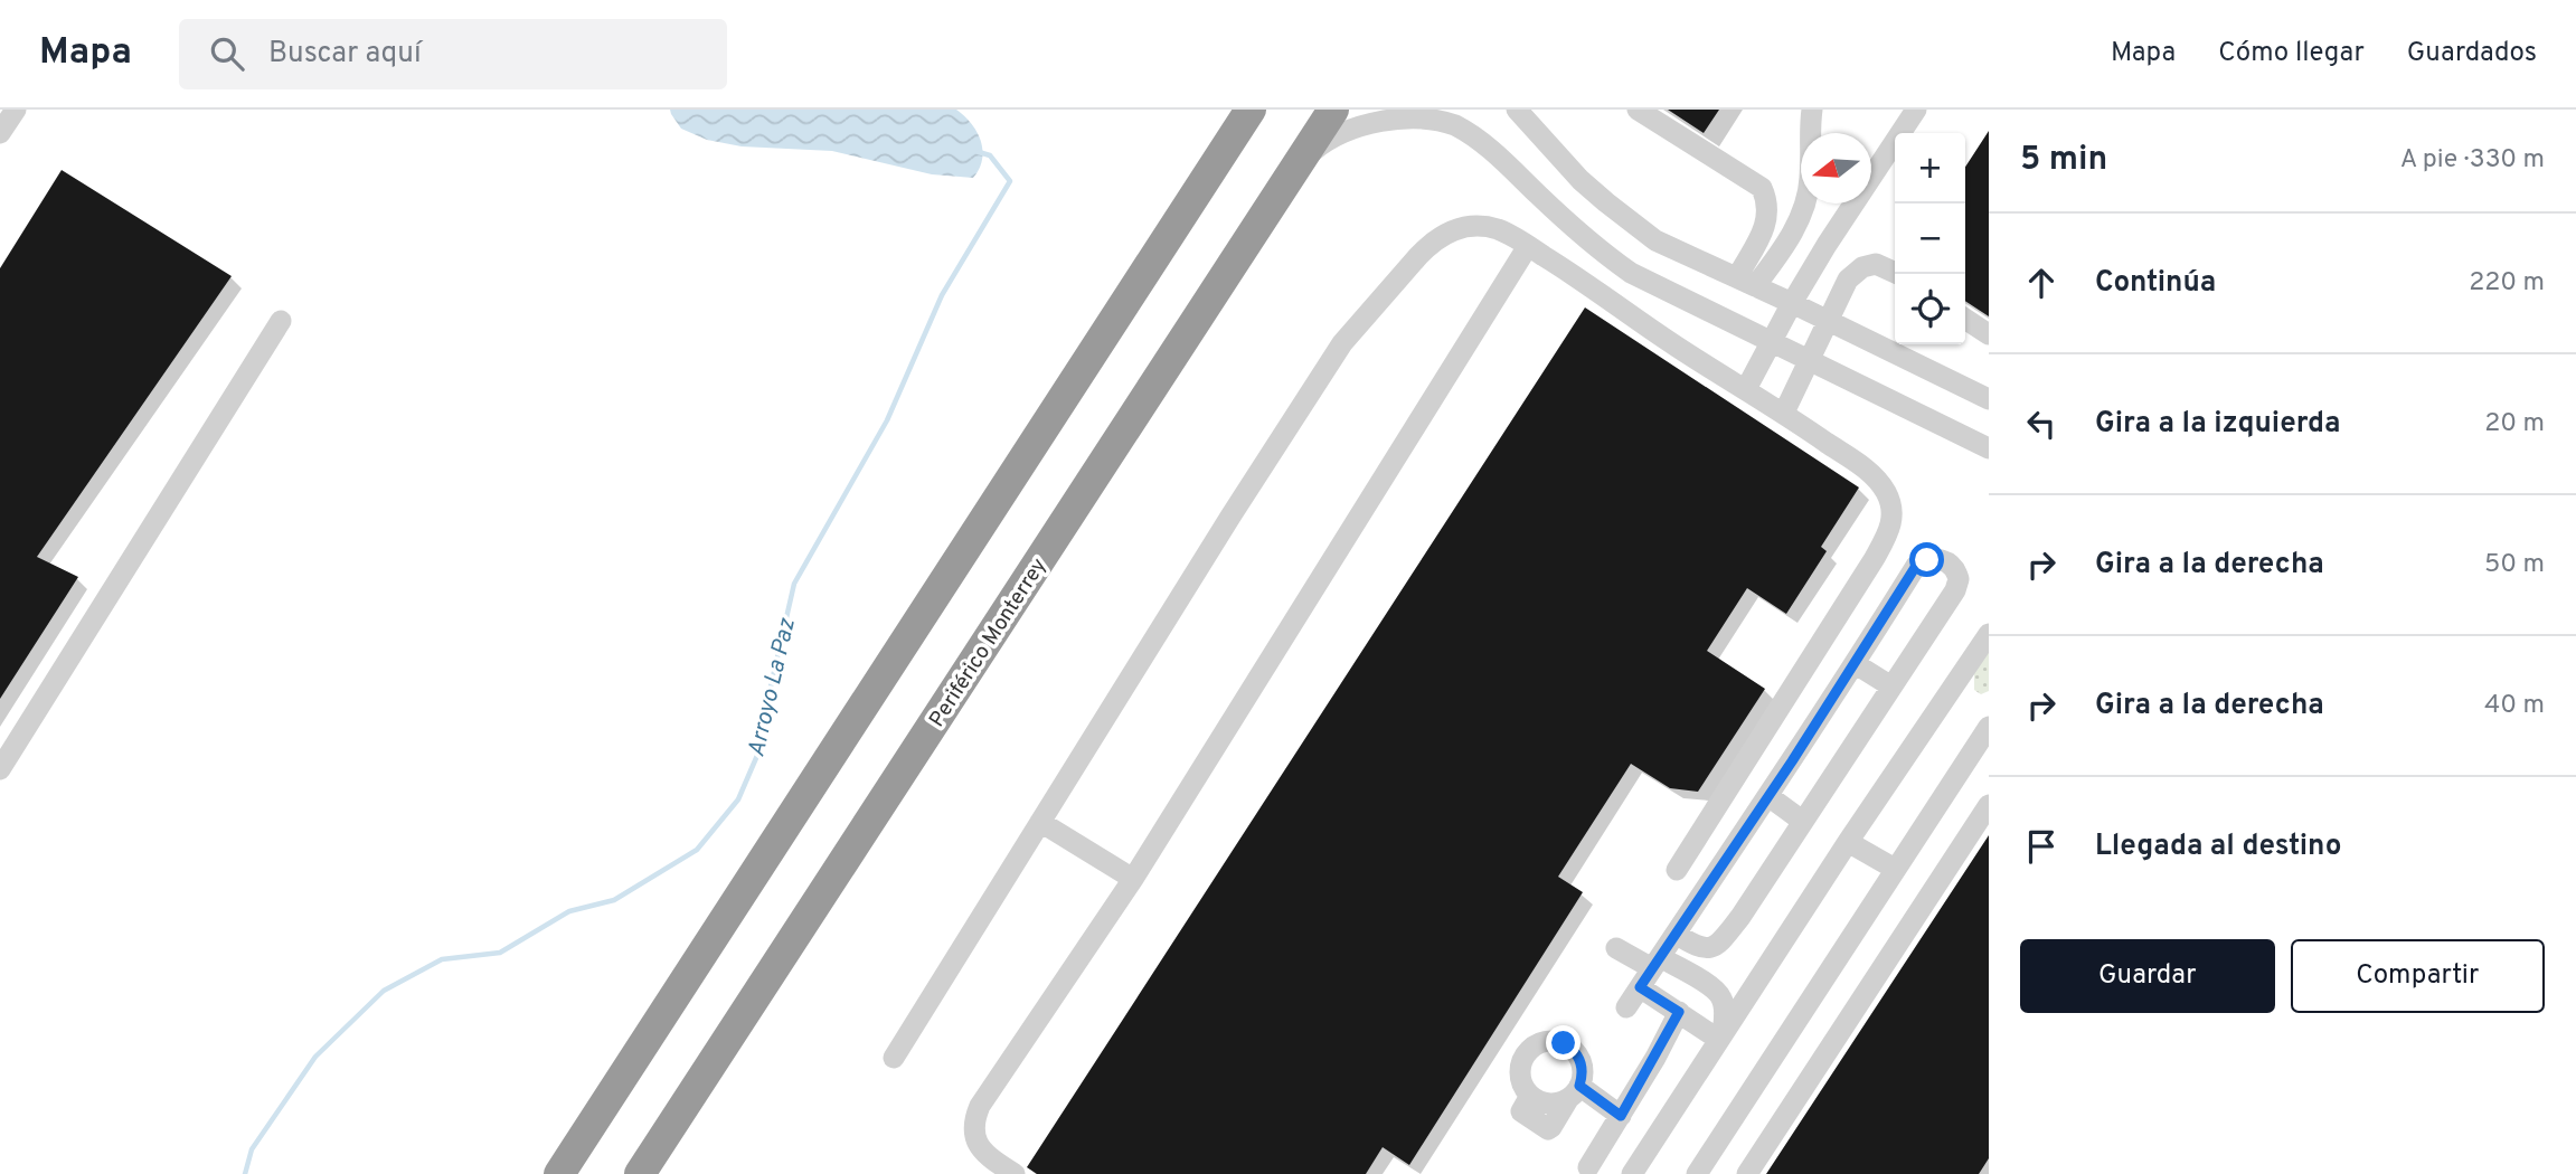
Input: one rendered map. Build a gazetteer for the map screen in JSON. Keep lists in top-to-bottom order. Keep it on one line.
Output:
{"streets":{"highway":["Periférico Monterrey"]},"water":["Arroyo La Paz"],"north":"left","page":{"header":"Mapa","search":"Buscar aquí","nav":["Mapa","Cómo llegar","Guardados"],"heading":["5 min","A pie · 330 m"],"map_buttons":["+","−"],"list":[["Continúa","220 m"],["Gira a la izquierda","20 m"],["Gira a la derecha","50 m"],["Gira a la derecha","40 m"],"Llegada al destino"],"buttons":["Guardar","Compartir"]}}
